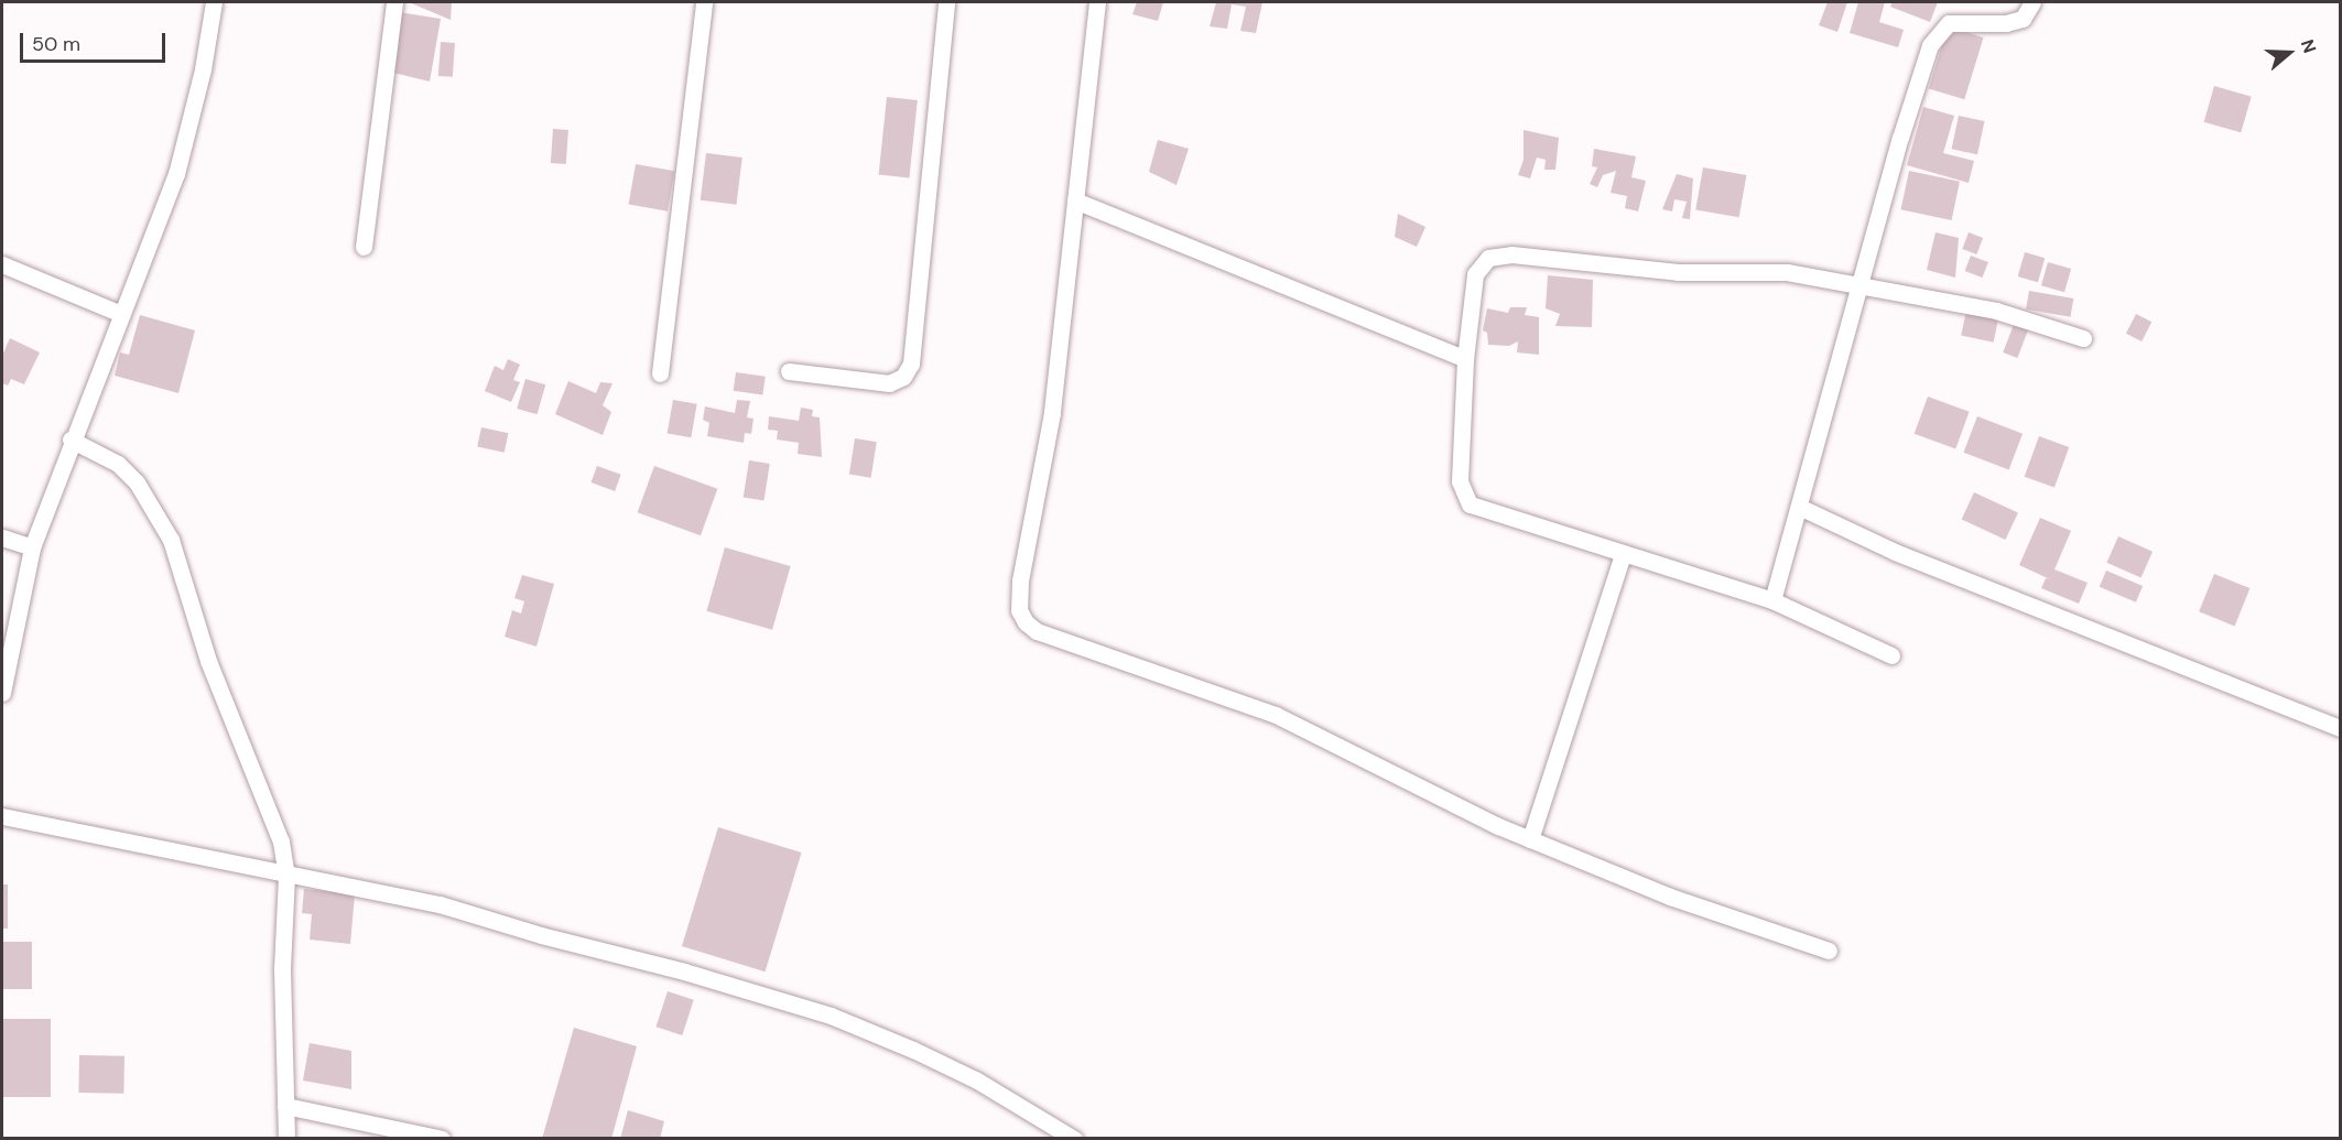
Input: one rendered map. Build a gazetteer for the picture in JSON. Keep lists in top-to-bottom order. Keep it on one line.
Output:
{"scale_bar":"50 m","north":"right"}
